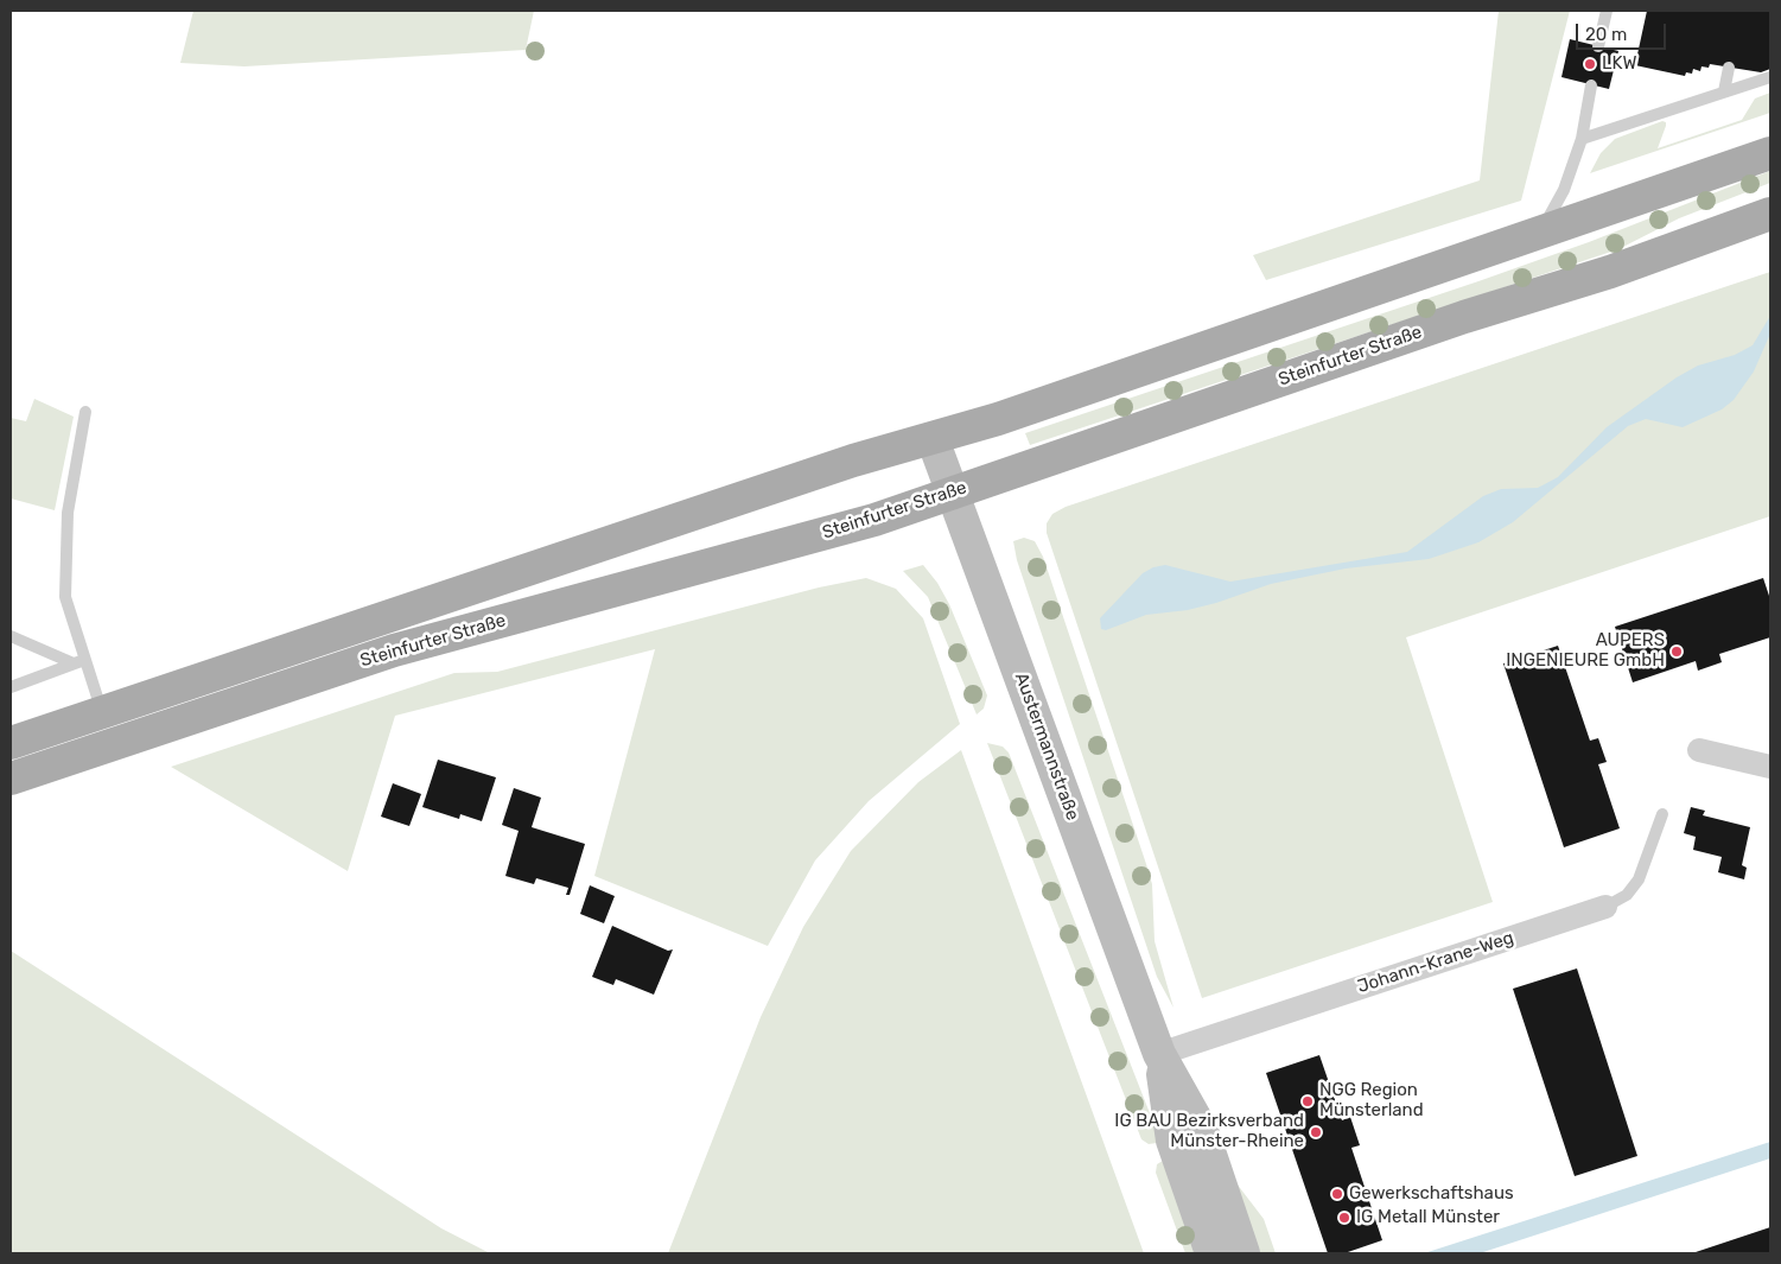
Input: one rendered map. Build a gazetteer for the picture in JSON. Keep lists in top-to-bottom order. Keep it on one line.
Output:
{"streets":{"main road":["Steinfurter Straße","Austermannstraße"],"street":["Johann-Krane-Weg"]},"crossings":[["Steinfurter Straße","Austermannstraße"],["Austermannstraße","Johann-Krane-Weg"]],"places":["LKW","AUPERS INGENIEURE GmbH","NGG Region Münsterland","IG BAU Bezirksverband Münster-Rheine","Gewerkschaftshaus","IG Metall Münster"],"scale_bar":"20 m"}
